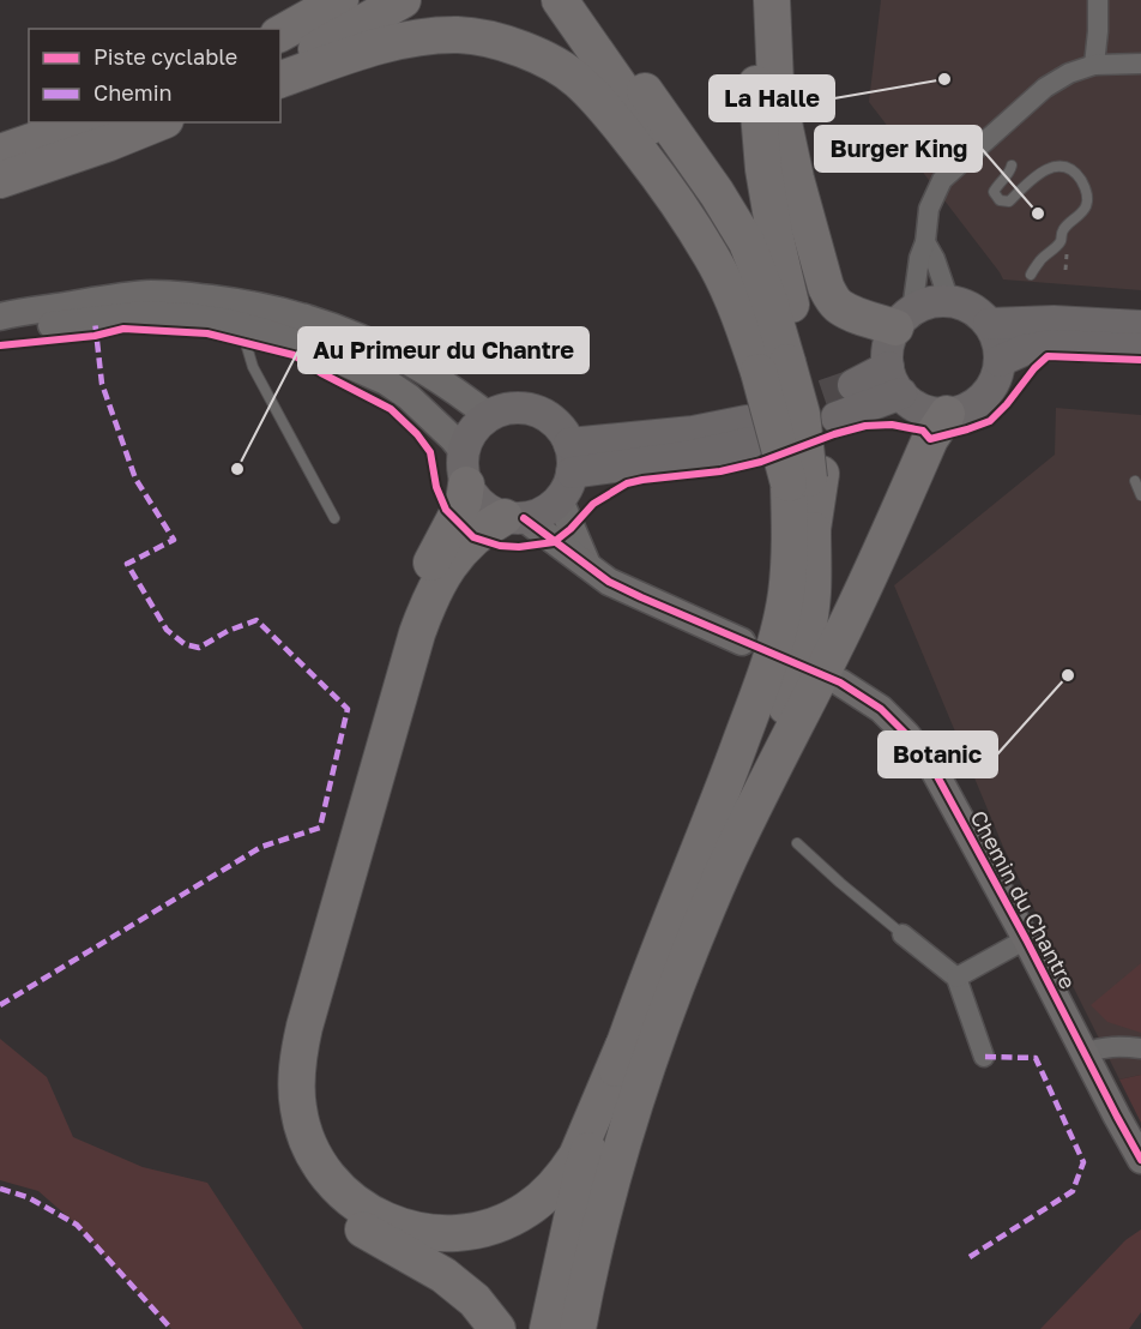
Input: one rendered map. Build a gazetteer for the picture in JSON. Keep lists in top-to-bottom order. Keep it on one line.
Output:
{"streets":{"main road":["Chemin du Chantre"]},"places":["La Halle","Burger King","Au Primeur du Chantre","Botanic"],"legend":["Piste cyclable","Chemin"]}
